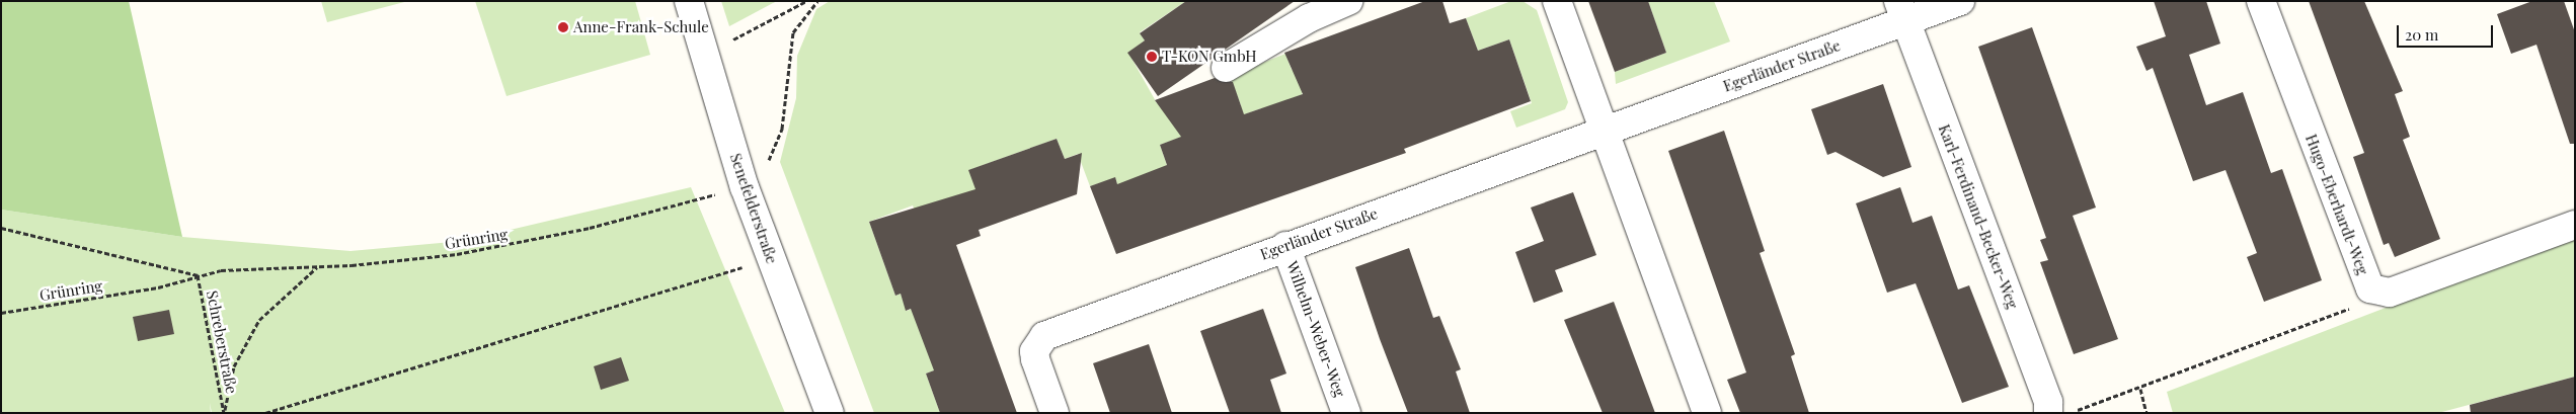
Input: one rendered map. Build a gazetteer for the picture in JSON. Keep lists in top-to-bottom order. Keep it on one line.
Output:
{"streets":{"street":["Egerländer Straße","Hugo-Eberhardt-Weg","Senefelderstraße","Karl-Ferdinand-Becker-Weg","Wilhelm-Weber-Weg"],"path":["Grünring","Schreberstraße"]},"crossings":[["Egerländer Straße","Karl-Ferdinand-Becker-Weg"],["Egerländer Straße","Wilhelm-Weber-Weg"],["Senefelderstraße","Grünring"],["Grünring","Schreberstraße"]],"places":["Anne-Frank-Schule","T-KON GmbH"],"scale_bar":"20 m"}
